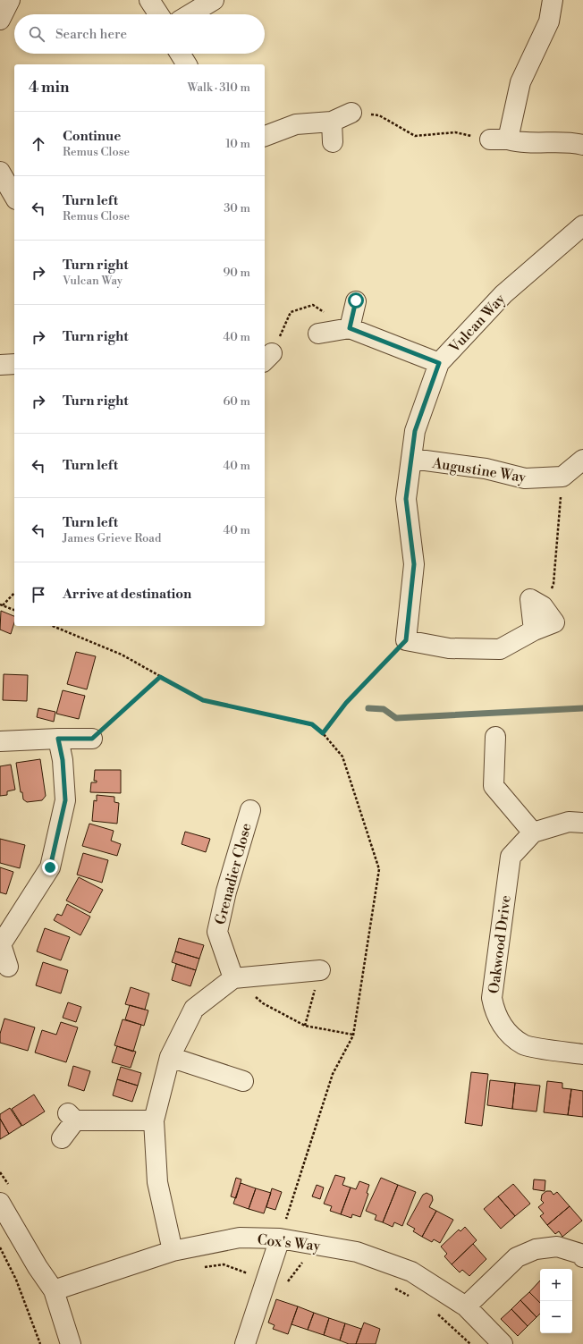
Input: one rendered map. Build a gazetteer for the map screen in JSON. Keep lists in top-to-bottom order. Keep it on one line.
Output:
{"streets":{"street":["Vulcan Way","Augustine Way","Grenadier Close","Oakwood Drive","Cox's Way"]},"crossings":[["Vulcan Way","Augustine Way"]],"page":{"search":"Search here","heading":["4 min","Walk · 310 m"],"list":[["Continue","Remus Close","10 m"],["Turn left","Remus Close","30 m"],["Turn right","Vulcan Way","90 m"],["Turn right","40 m"],["Turn right","60 m"],["Turn left","40 m"],["Turn left","James Grieve Road","40 m"],"Arrive at destination"],"map_buttons":["+","−"]}}
